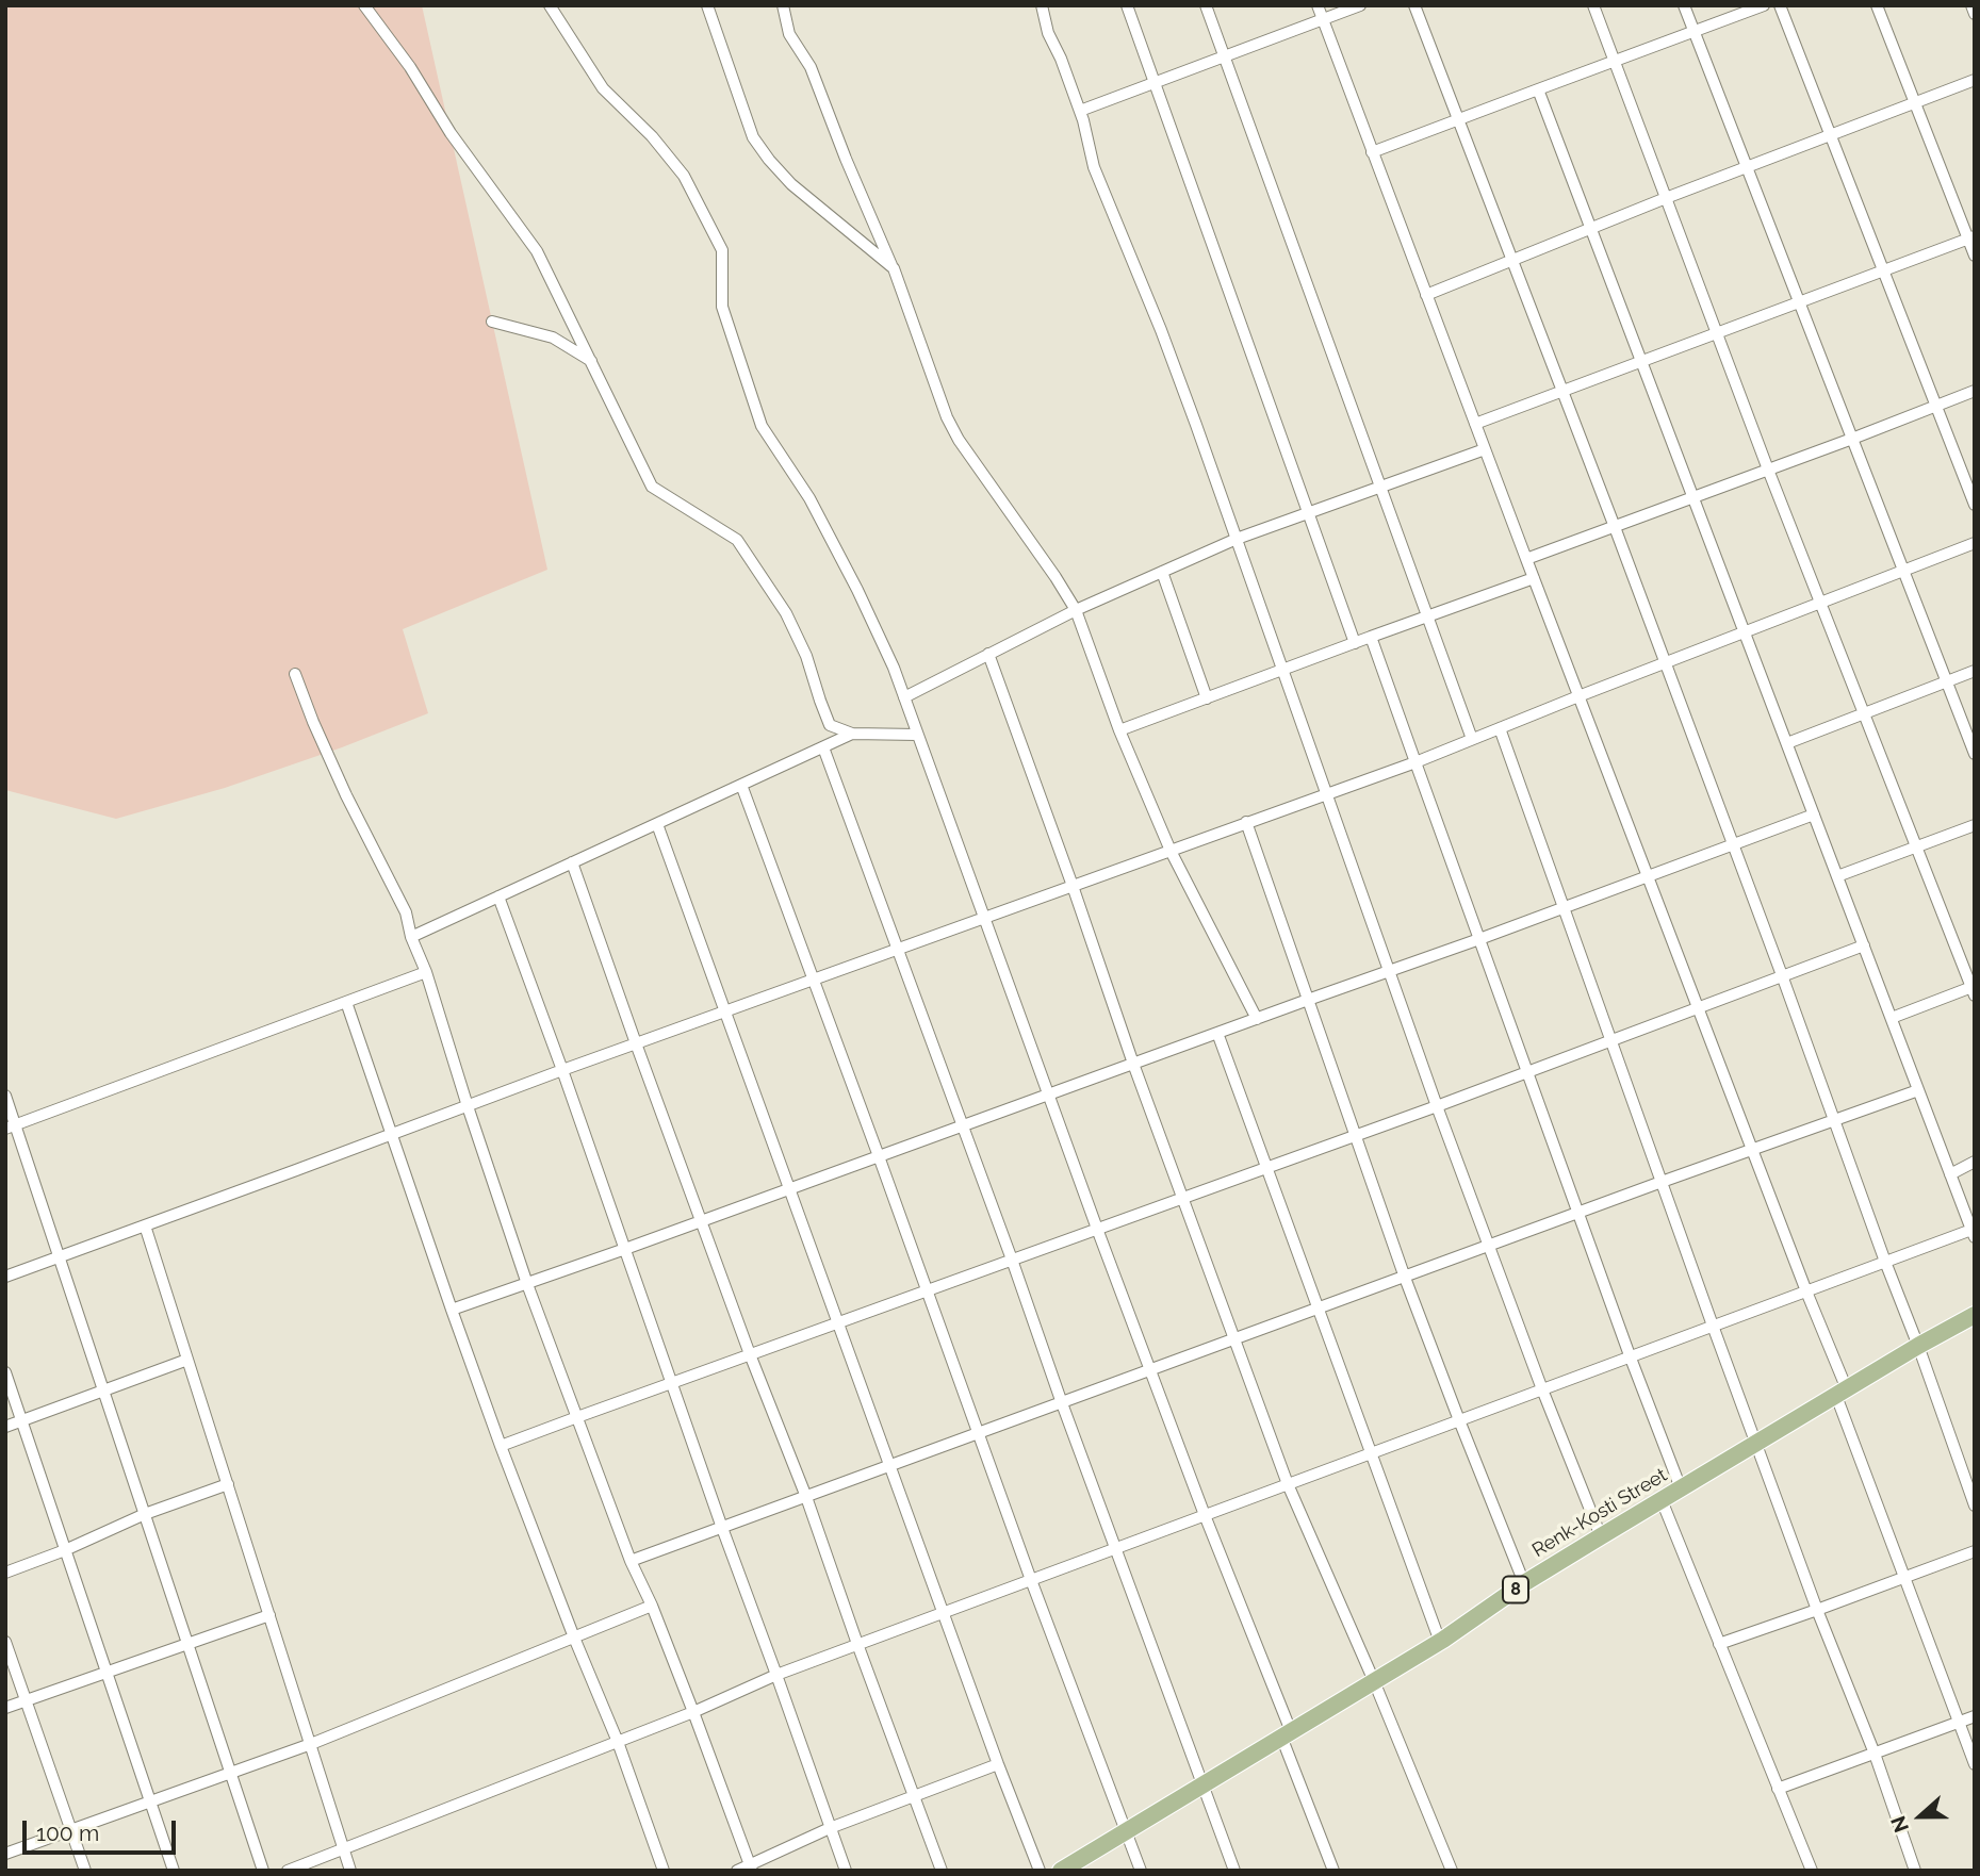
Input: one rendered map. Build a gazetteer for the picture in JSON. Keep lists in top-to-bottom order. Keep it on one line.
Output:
{"streets":{"main road":["Renk-Kosti Street","8"]},"scale_bar":"100 m","north":"left"}
